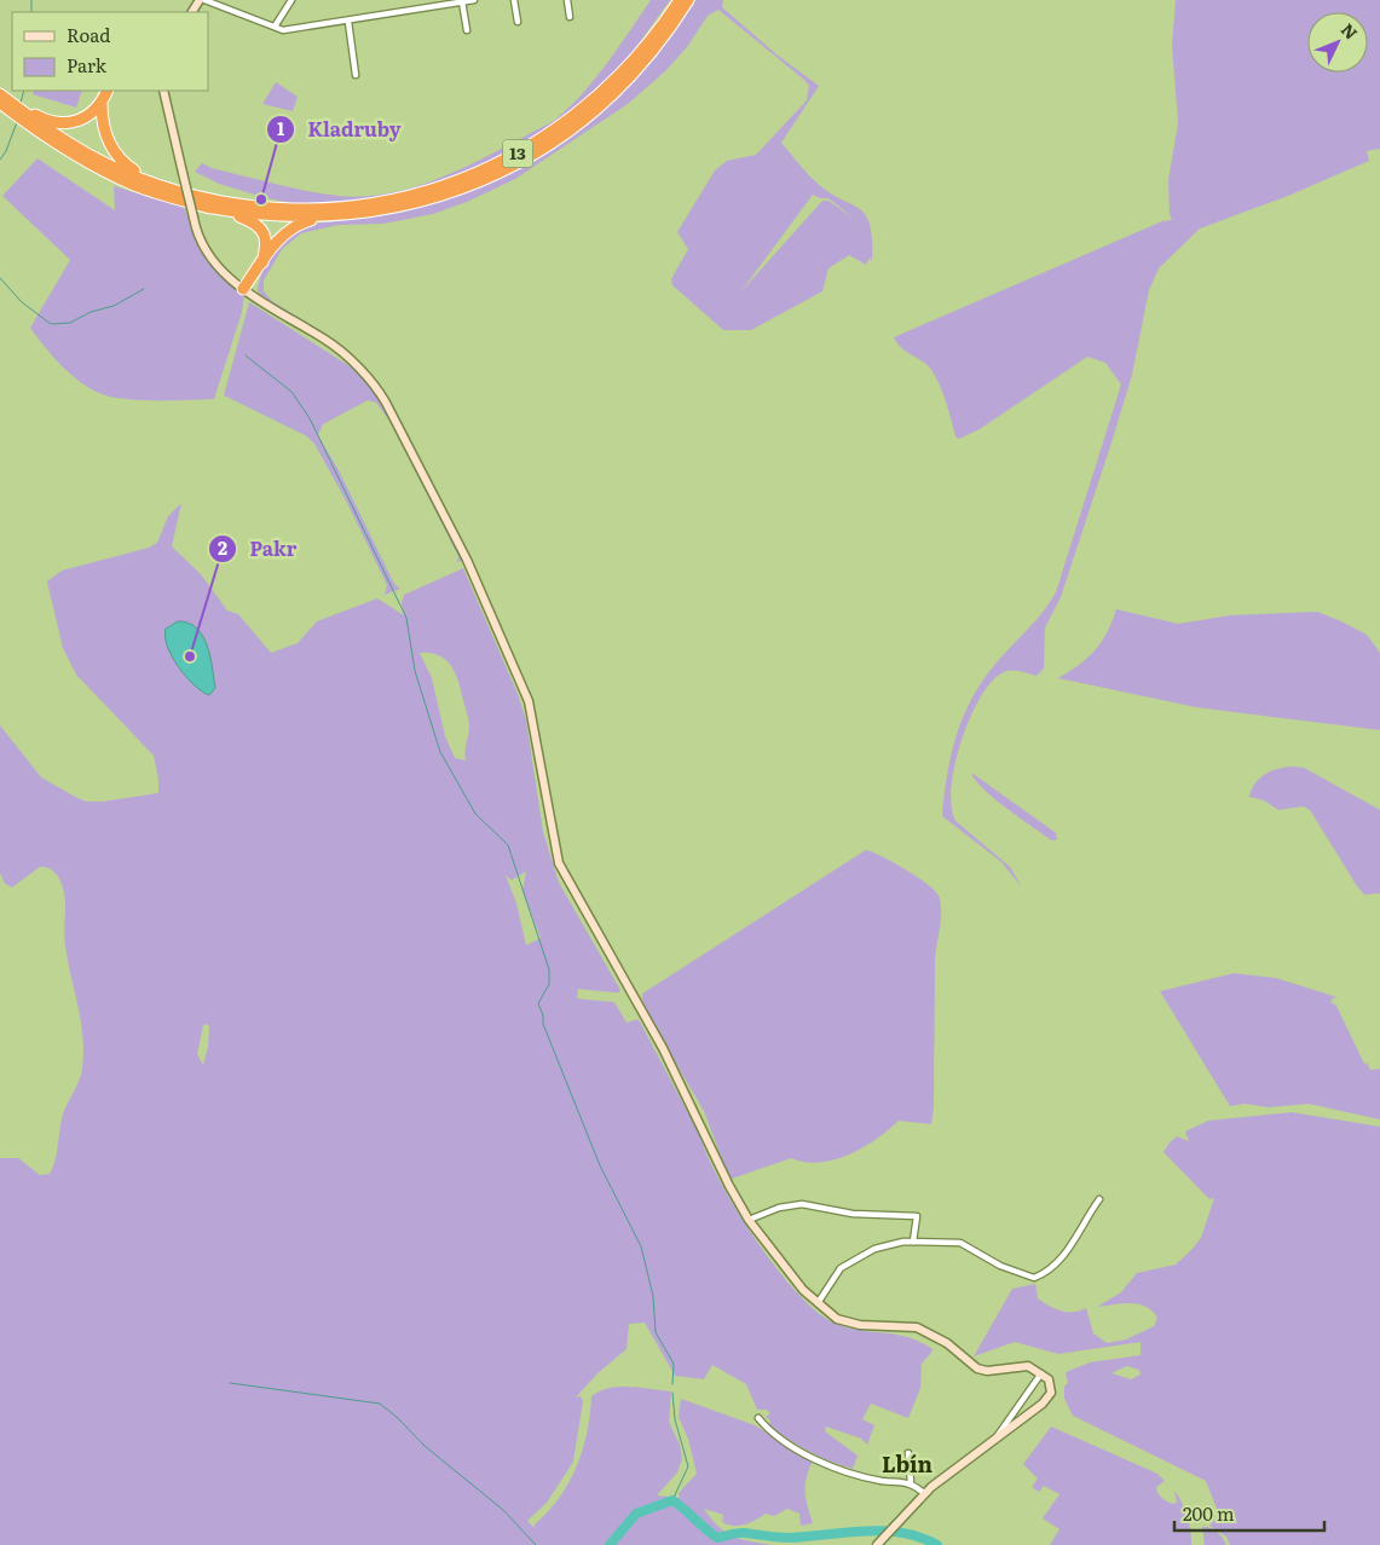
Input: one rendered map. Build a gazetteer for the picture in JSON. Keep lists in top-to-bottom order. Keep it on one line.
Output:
{"streets":{"highway":["13"]},"districts":["Lbín"],"places":["Kladruby","Pakr"],"legend":["Road","Park"],"scale_bar":"200 m","north":"top right"}
